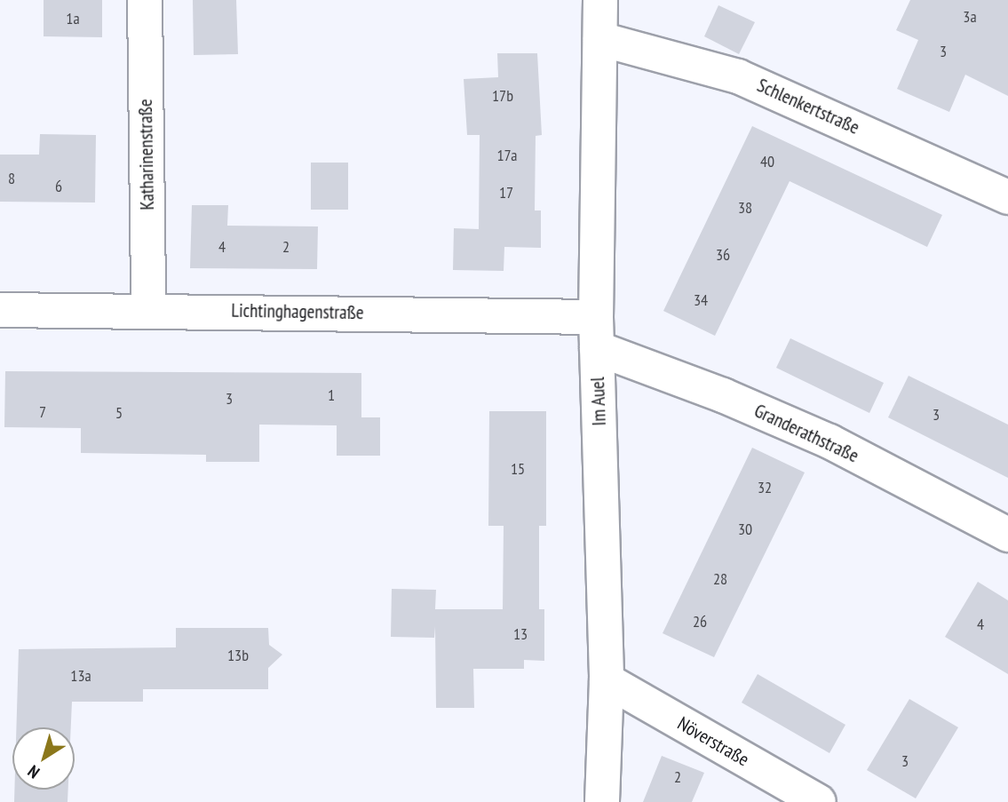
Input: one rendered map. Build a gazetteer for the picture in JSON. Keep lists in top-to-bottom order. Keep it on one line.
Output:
{"streets":{"street":["Schlenkertstraße","Katharinenstraße","Lichtinghagenstraße","Im Auel","Granderathstraße","Növerstraße"]},"crossings":[["Schlenkertstraße","Im Auel"],["Katharinenstraße","Lichtinghagenstraße"],["Lichtinghagenstraße","Im Auel"],["Lichtinghagenstraße","Granderathstraße"],["Im Auel","Granderathstraße"],["Im Auel","Növerstraße"]],"house_numbers":["3a","1a","3","17b","17a","40","8","6","17","38","4","2","36","34","1","3","7","5","3","15","32","30","28","26","4","13","13b","13a","3","2"],"north":"bottom left"}
